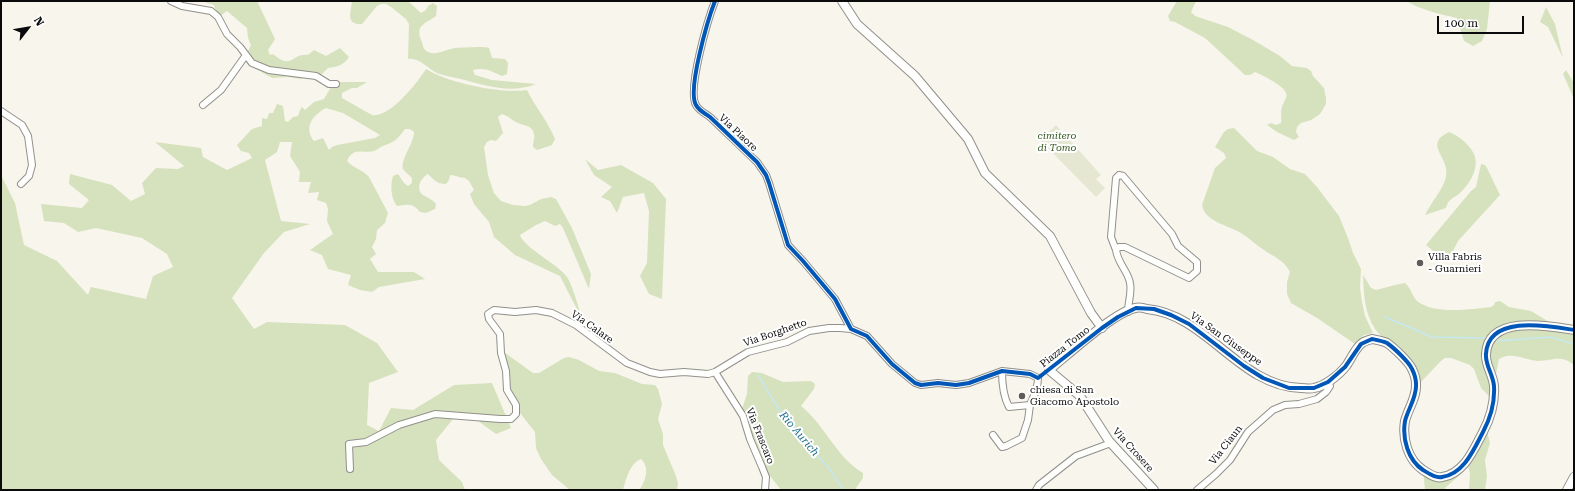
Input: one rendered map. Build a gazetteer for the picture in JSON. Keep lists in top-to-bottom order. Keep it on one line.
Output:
{"streets":{"street":["Via Piaore","Via Calare","Via Borghetto","Via San Giuseppe","Piazza Tomo","Via Frascaro","Via Ciaun","Via Crosere"]},"crossings":[["Via Piaore","Via Borghetto"],["Via Calare","Via Borghetto"],["Via Calare","Via Frascaro"],["Via Borghetto","Piazza Tomo"],["Via Borghetto","Via Frascaro"],["Via San Giuseppe","Piazza Tomo"],["Via San Giuseppe","Via Ciaun"],["Piazza Tomo","Via Crosere"]],"water":["Rio Aurich"],"parks":["cimitero di Tomo"],"places":["Villa Fabris - Guarnieri","chiesa di San Giacomo Apostolo"],"scale_bar":"100 m","north":"top right"}
